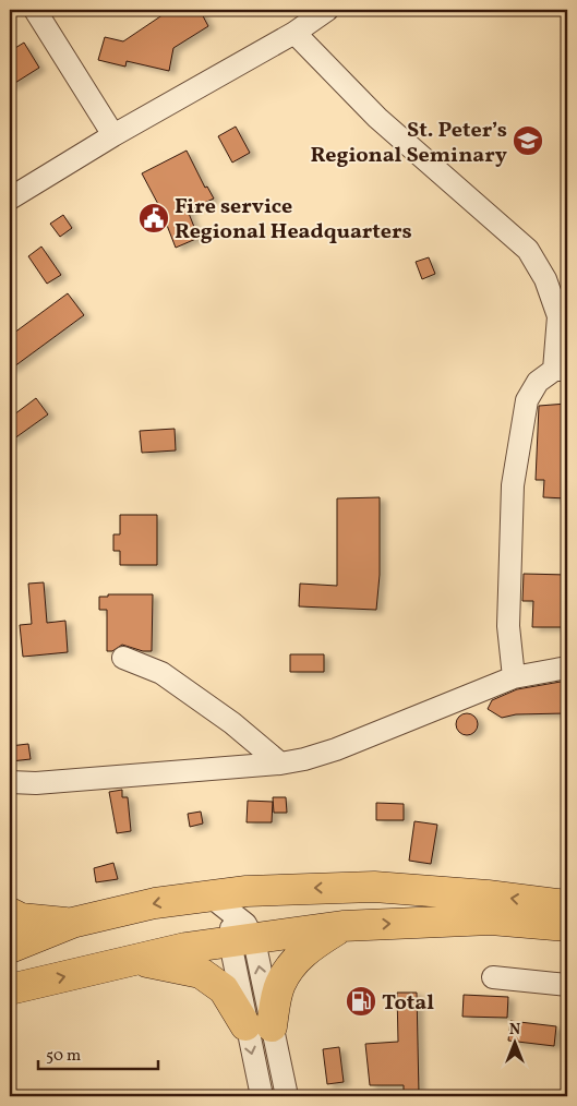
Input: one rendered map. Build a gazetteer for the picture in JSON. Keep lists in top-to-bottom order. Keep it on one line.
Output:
{"places":{"school or university":["St. Peter’s Regional Seminary"],"public building":["Fire service Regional Headquarters"],"fuel station":["Total"]},"scale_bar":"50 m","north":"top"}
